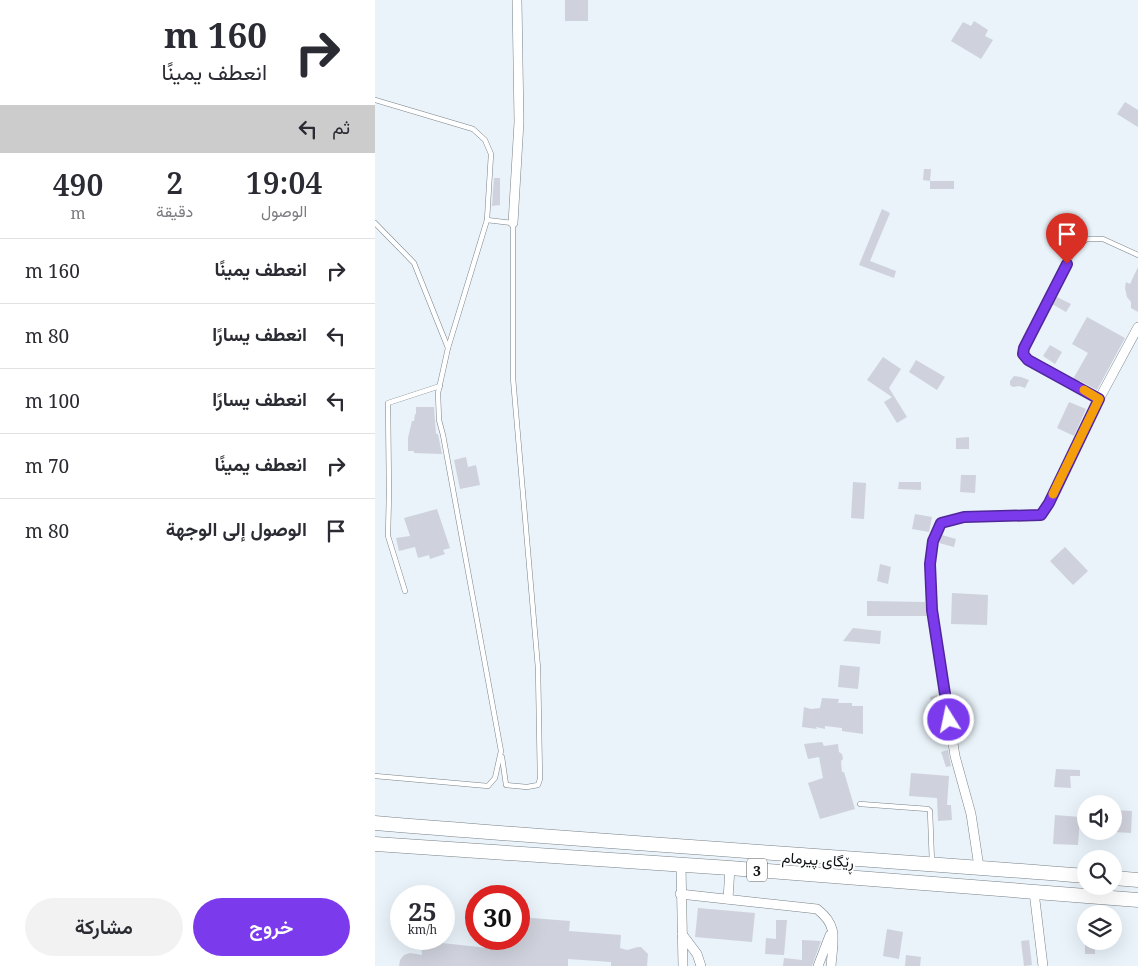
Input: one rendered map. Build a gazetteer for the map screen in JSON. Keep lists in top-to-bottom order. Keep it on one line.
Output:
{"streets":{"highway":["ڕێگای پیرمام","3"]},"page":{"turn":["160 m","انعطف يمينًا"],"then":"ثم","eta":["19:04","الوصول","2","دقيقة","490","m"],"list":[{"name":"انعطف يمينًا","value":"160 m"},{"name":"انعطف يسارًا","value":"80 m"},{"name":"انعطف يسارًا","value":"100 m"},{"name":"انعطف يمينًا","value":"70 m"},{"name":"الوصول إلى الوجهة","value":"80 m"}],"speed":"25 km/h","limit":"30","buttons":["خروج","مشاركة"]}}
